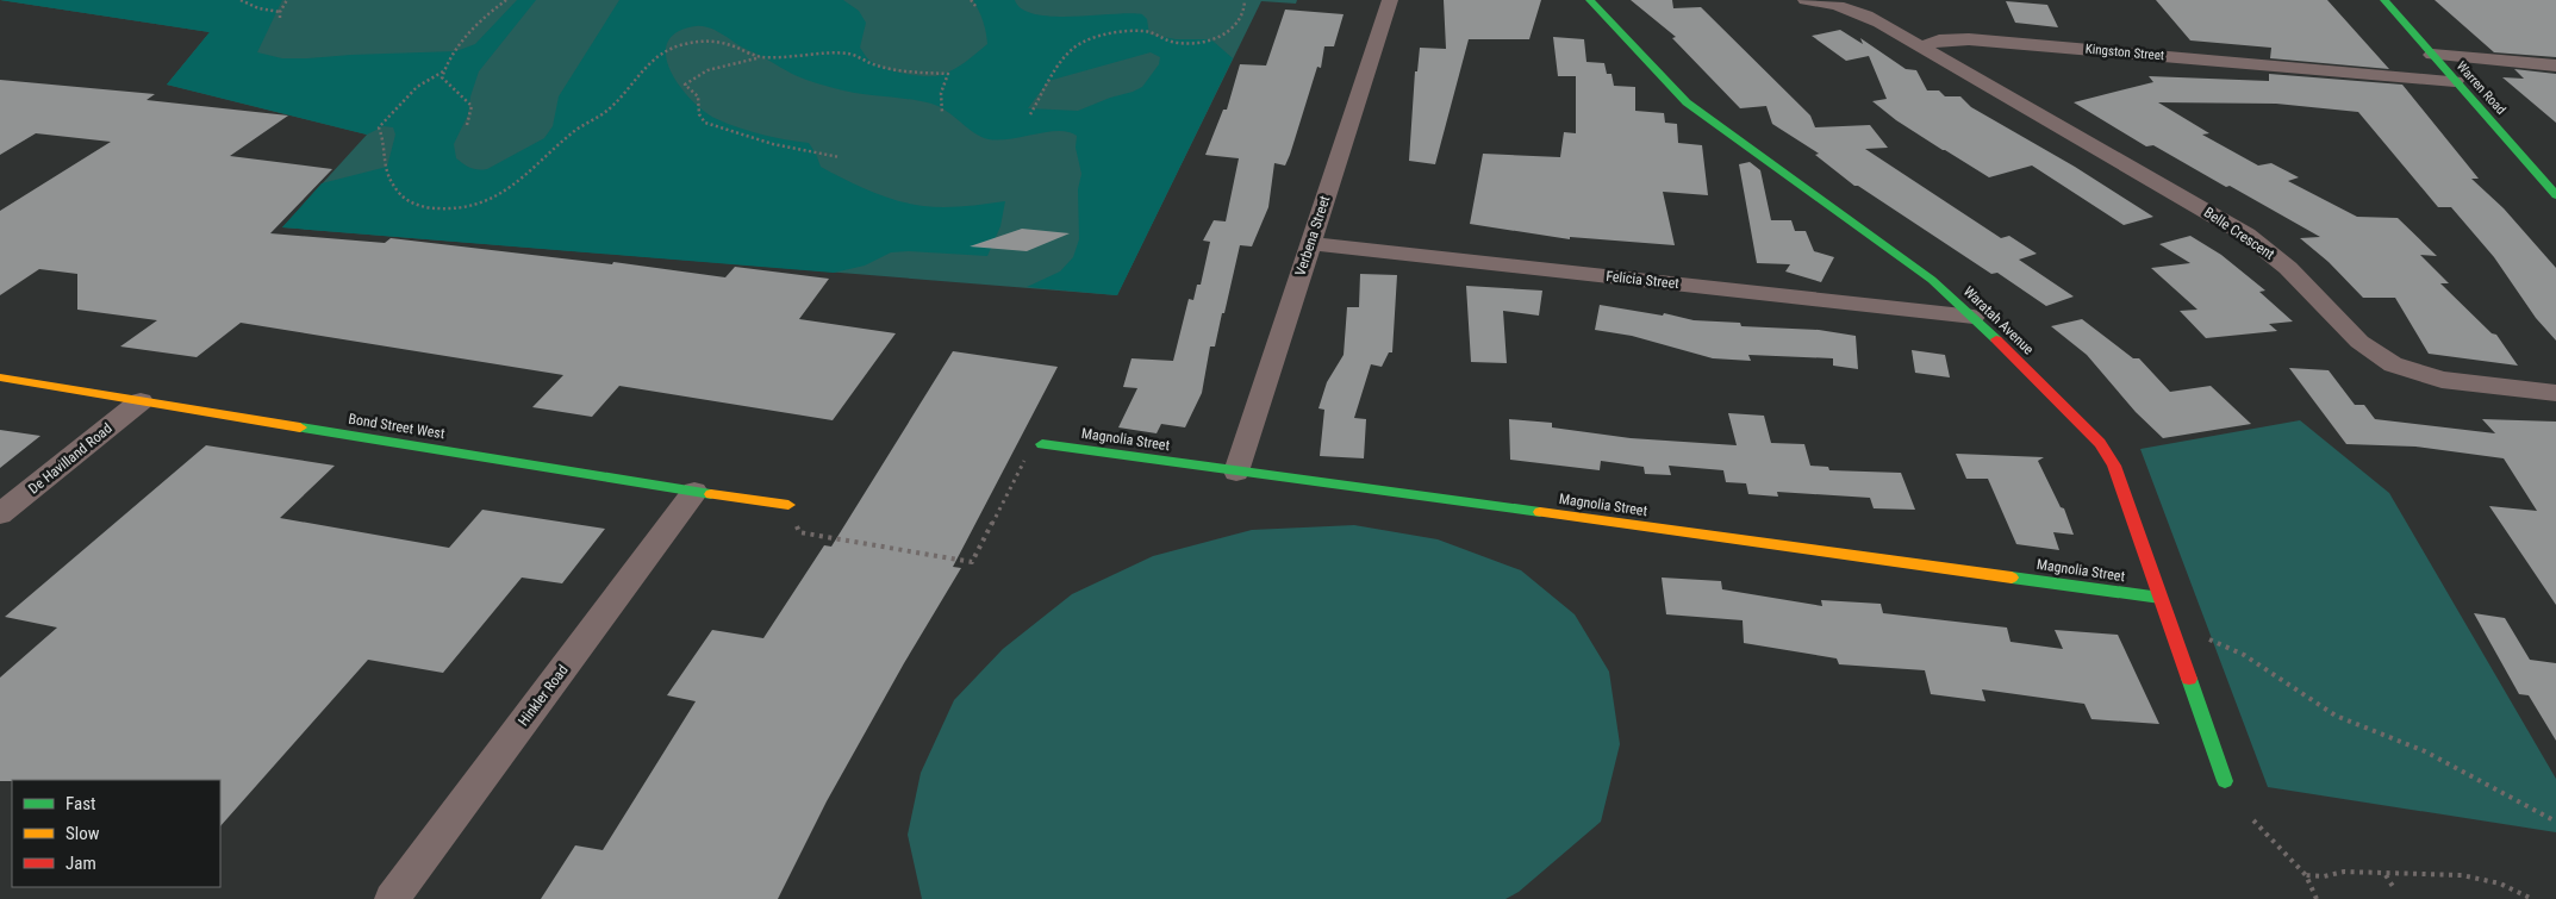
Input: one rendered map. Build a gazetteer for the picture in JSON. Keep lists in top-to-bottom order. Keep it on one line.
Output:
{"streets":{"street":["Kingston Street","Warren Road","Belle Crescent","Verbena Street","Felicia Street","Waratah Avenue","Bond Street West","Magnolia Street","De Havilland Road","Hinkler Road"]},"crossings":[["Kingston Street","Warren Road"],["Kingston Street","Belle Crescent"],["Verbena Street","Felicia Street"],["Verbena Street","Magnolia Street"],["Felicia Street","Waratah Avenue"],["Waratah Avenue","Magnolia Street"],["Bond Street West","De Havilland Road"],["Bond Street West","Hinkler Road"]],"legend":["Fast","Slow","Jam"]}
